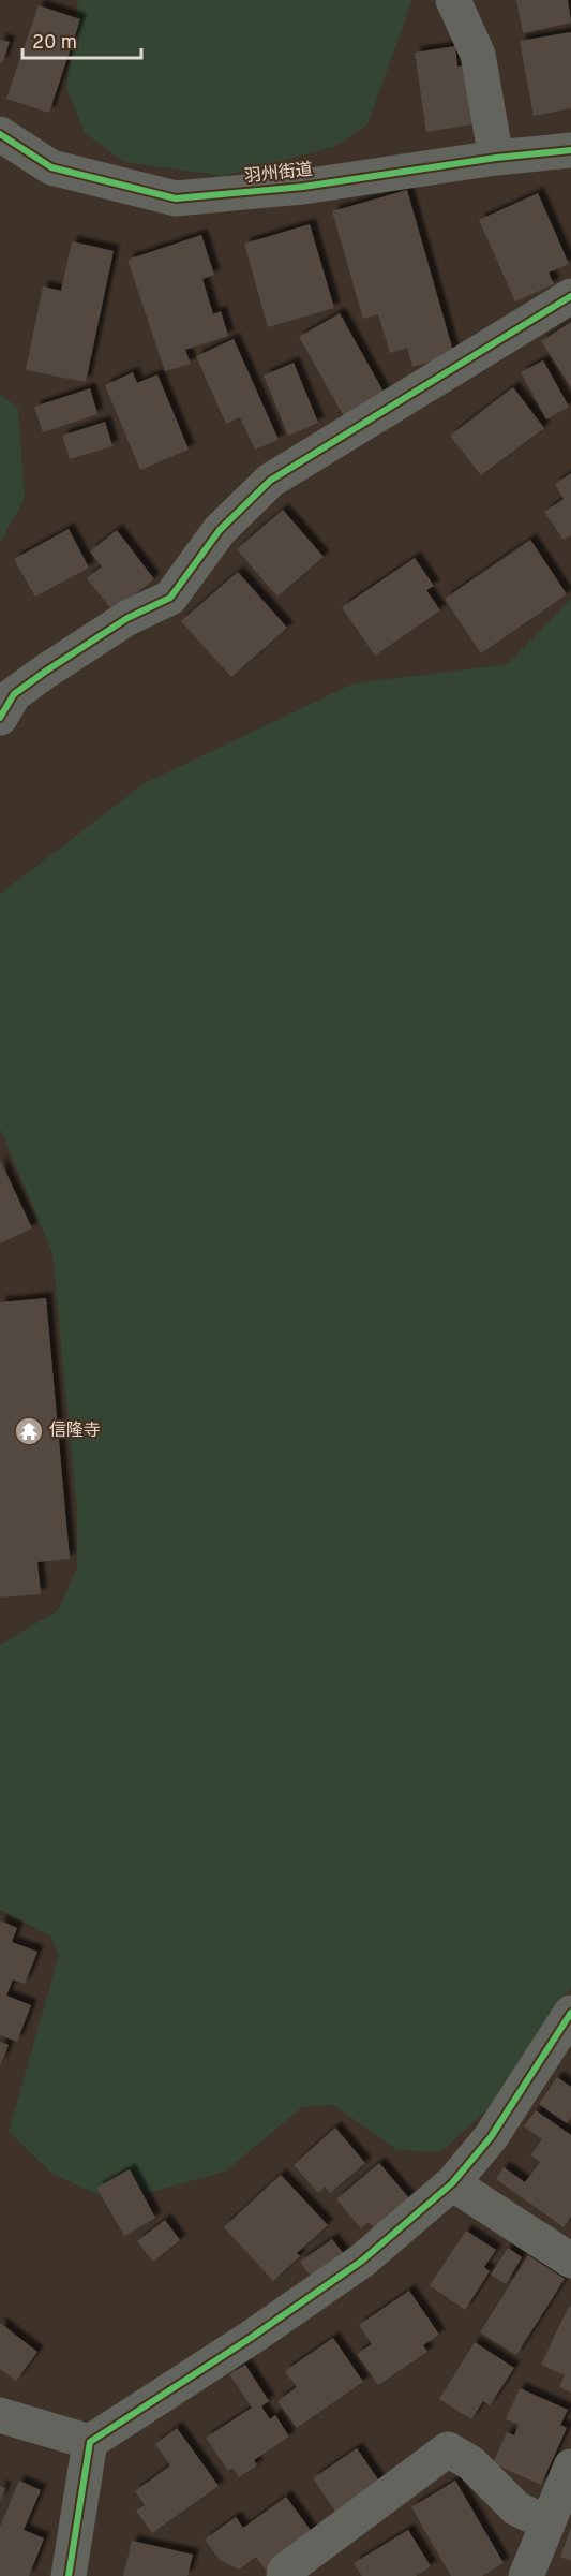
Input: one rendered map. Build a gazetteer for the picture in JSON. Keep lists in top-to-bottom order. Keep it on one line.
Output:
{"streets":{"street":["羽州街道"]},"places":{"temple":["信隆寺"]},"scale_bar":"20 m"}
